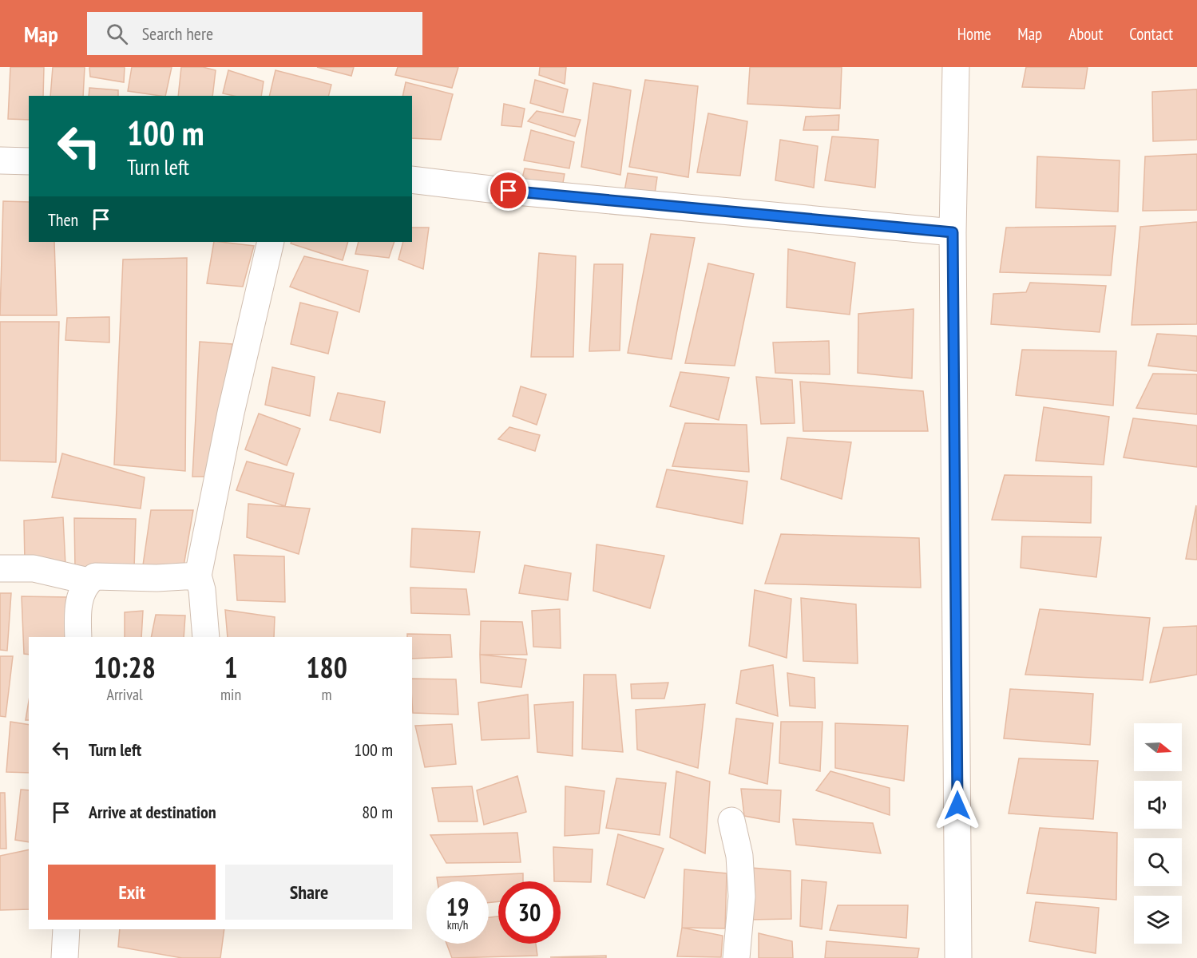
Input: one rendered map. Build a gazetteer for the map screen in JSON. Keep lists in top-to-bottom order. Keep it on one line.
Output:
{"north":"right","page":{"header":"Map","search":"Search here","nav":["Home","Map","About","Contact"],"turn":["100 m","Turn left"],"then":"Then","eta":["10:28","Arrival","1","min","180","m"],"list":[{"name":"Turn left","value":"100 m"},{"name":"Arrive at destination","value":"80 m"}],"buttons":["Exit","Share"],"speed":"19 km/h","limit":"30"}}
